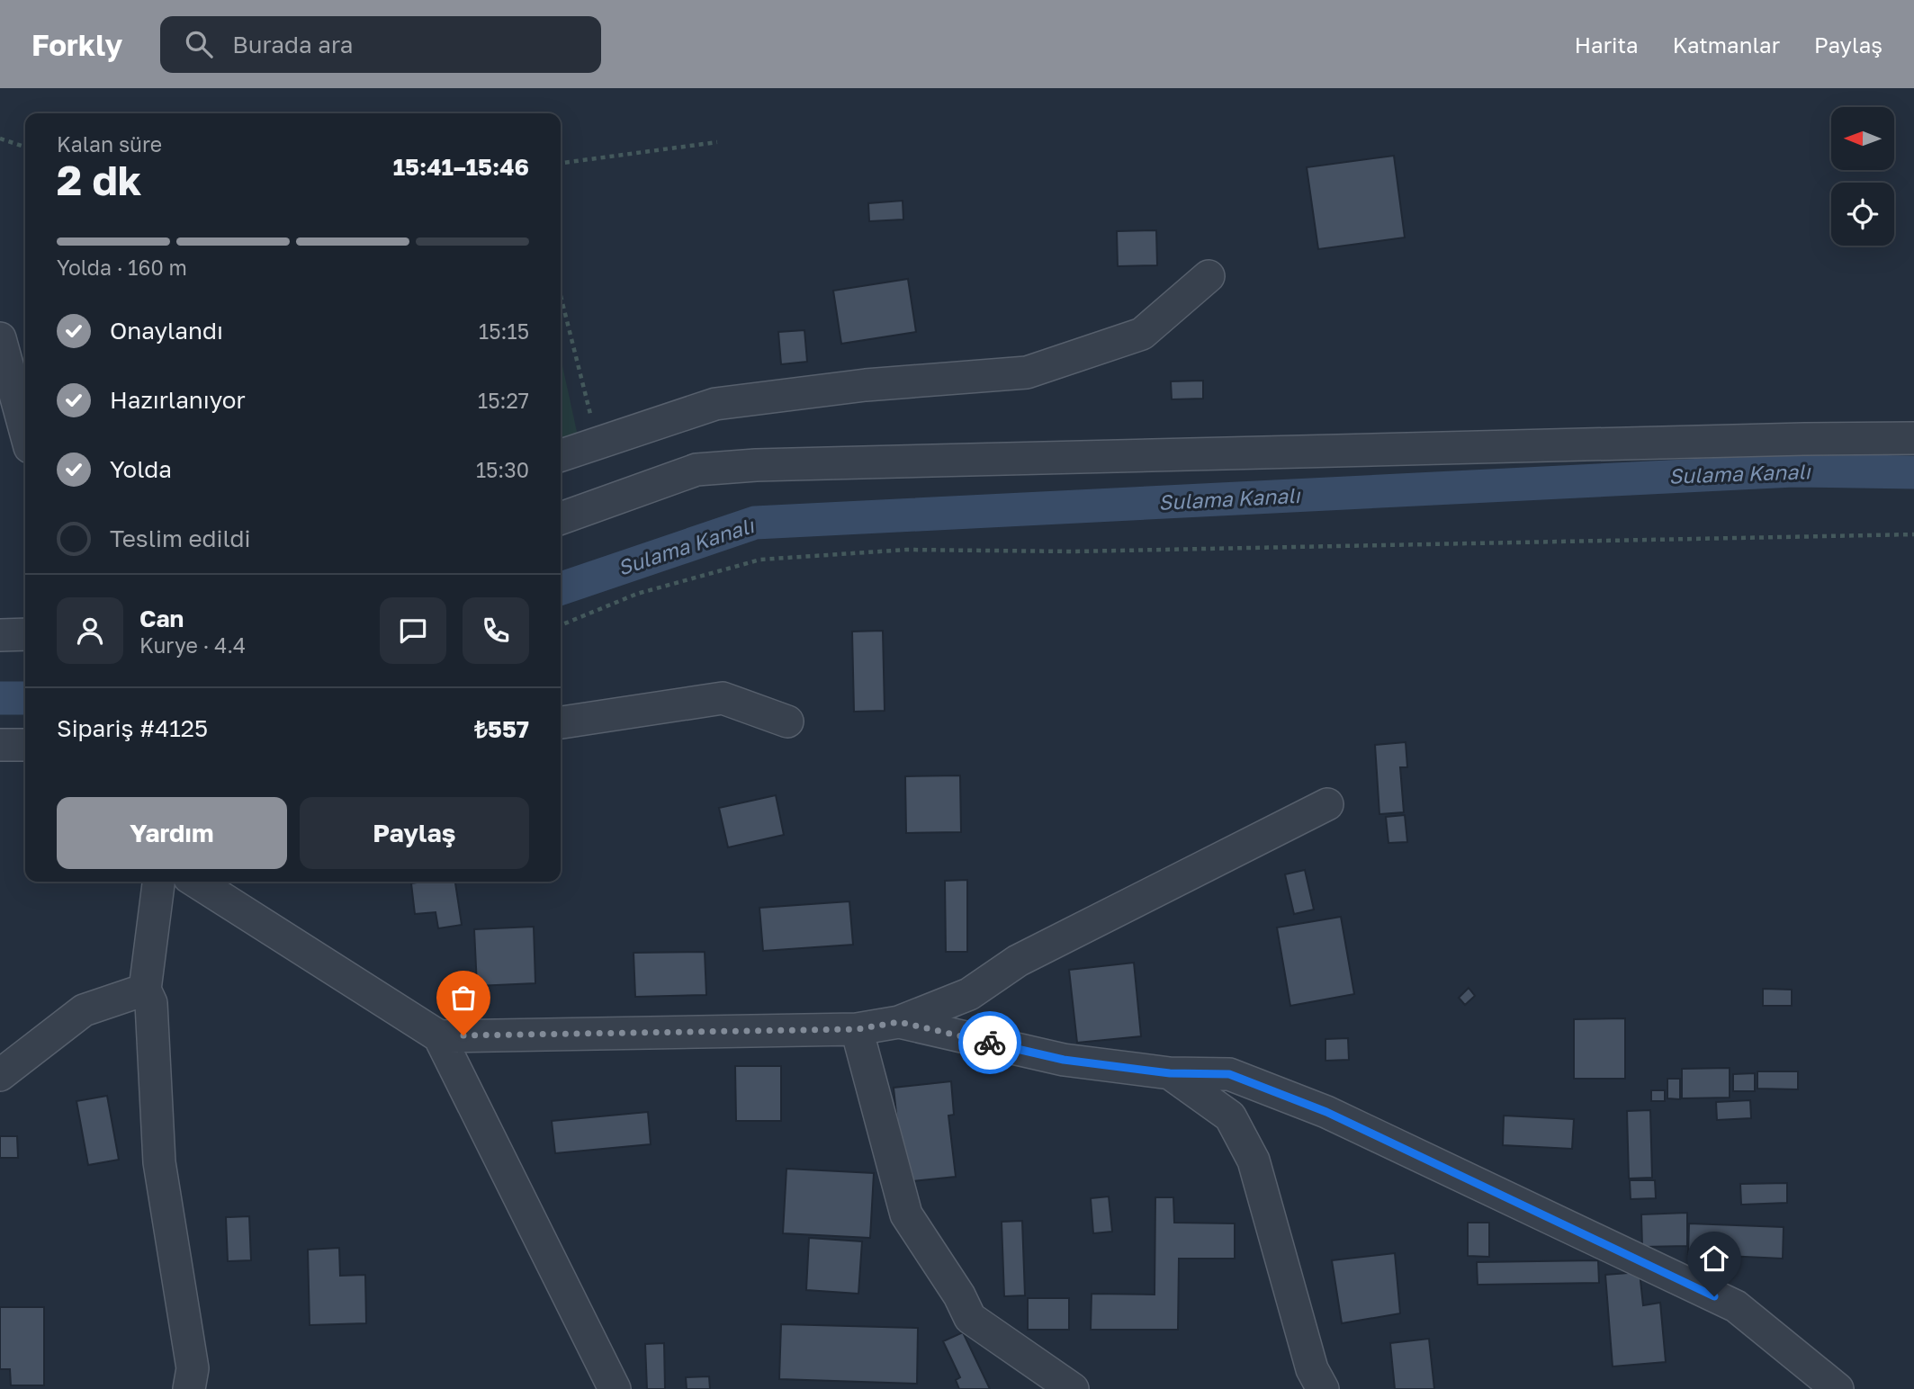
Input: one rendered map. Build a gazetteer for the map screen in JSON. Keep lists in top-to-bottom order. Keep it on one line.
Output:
{"water":["Sulama Kanalı"],"north":"left","page":{"header":"Forkly","search":"Burada ara","nav":["Harita","Katmanlar","Paylaş"],"heading":["2 dk","Kalan süre","15:41–15:46"],"panel":["Can","Kurye · 4.4","Sipariş #4125","₺557"],"bar":"Yolda · 160 m","list":[["Onaylandı","15:15"],["Hazırlanıyor","15:27"],["Yolda","15:30"],"Teslim edildi"],"buttons":["Yardım","Paylaş"]}}
